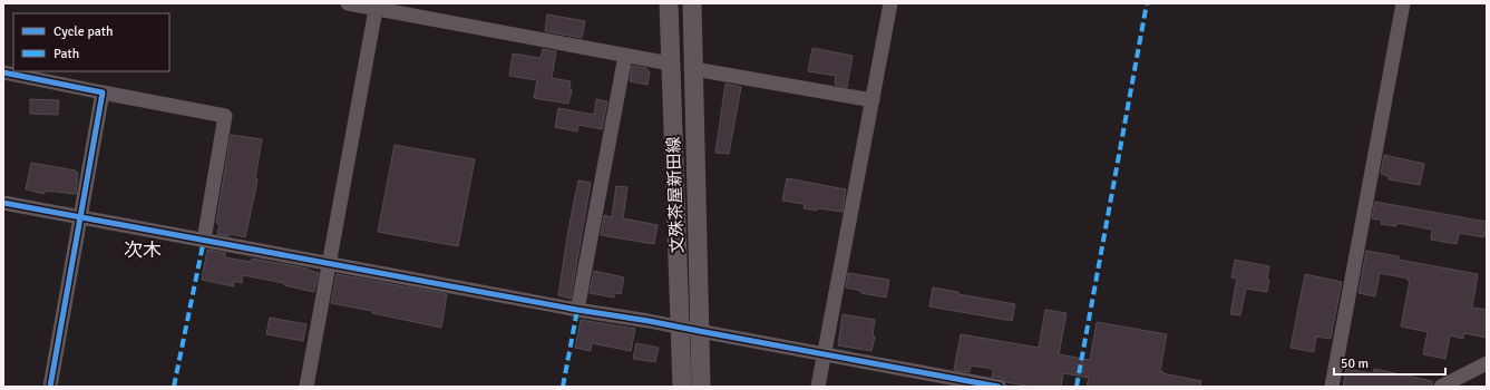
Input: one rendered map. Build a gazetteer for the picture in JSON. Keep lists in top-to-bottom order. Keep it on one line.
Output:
{"streets":{"main road":["文殊茶屋新田線"]},"districts":["次木"],"legend":["Cycle path","Path"],"scale_bar":"50 m"}
